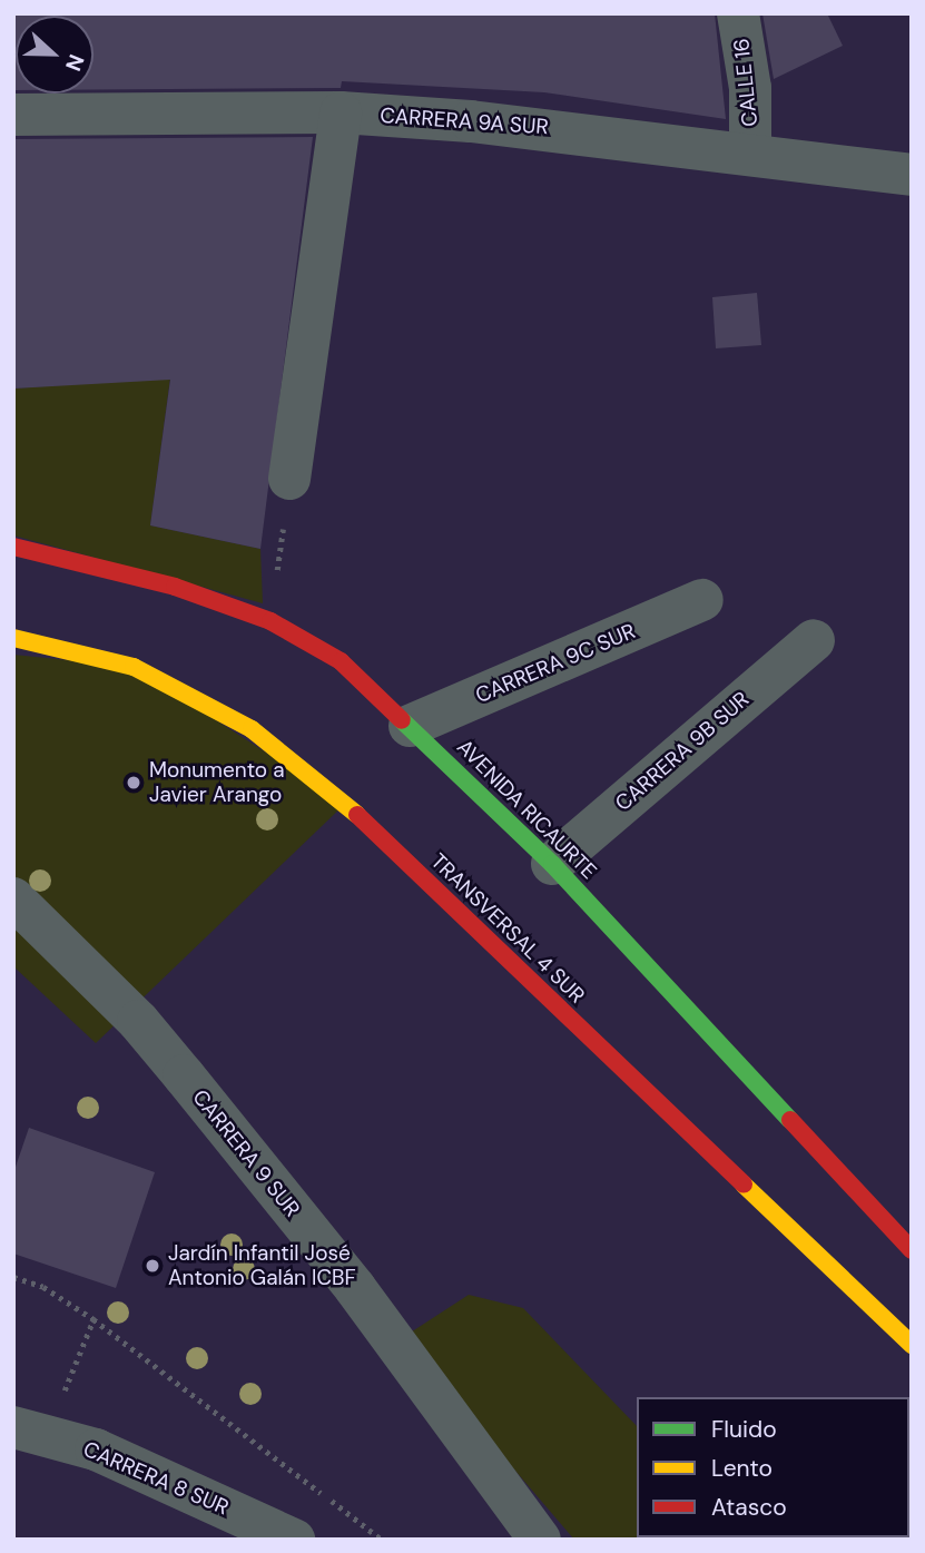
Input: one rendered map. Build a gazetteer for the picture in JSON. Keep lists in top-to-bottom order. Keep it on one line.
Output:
{"streets":{"main road":["AVENIDA RICAURTE","TRANSVERSAL 4 SUR"],"street":["CALLE 16","CARRERA 9A SUR","CARRERA 9C SUR","CARRERA 9B SUR","CARRERA 9 SUR","CARRERA 8 SUR"]},"crossings":[["CALLE 16","CARRERA 9A SUR"],["CARRERA 9C SUR","AVENIDA RICAURTE"],["CARRERA 9B SUR","AVENIDA RICAURTE"]],"places":["Monumento a Javier Arango","Jardín Infantil José Antonio Galán ICBF"],"legend":["Fluido","Lento","Atasco"],"north":"right"}
